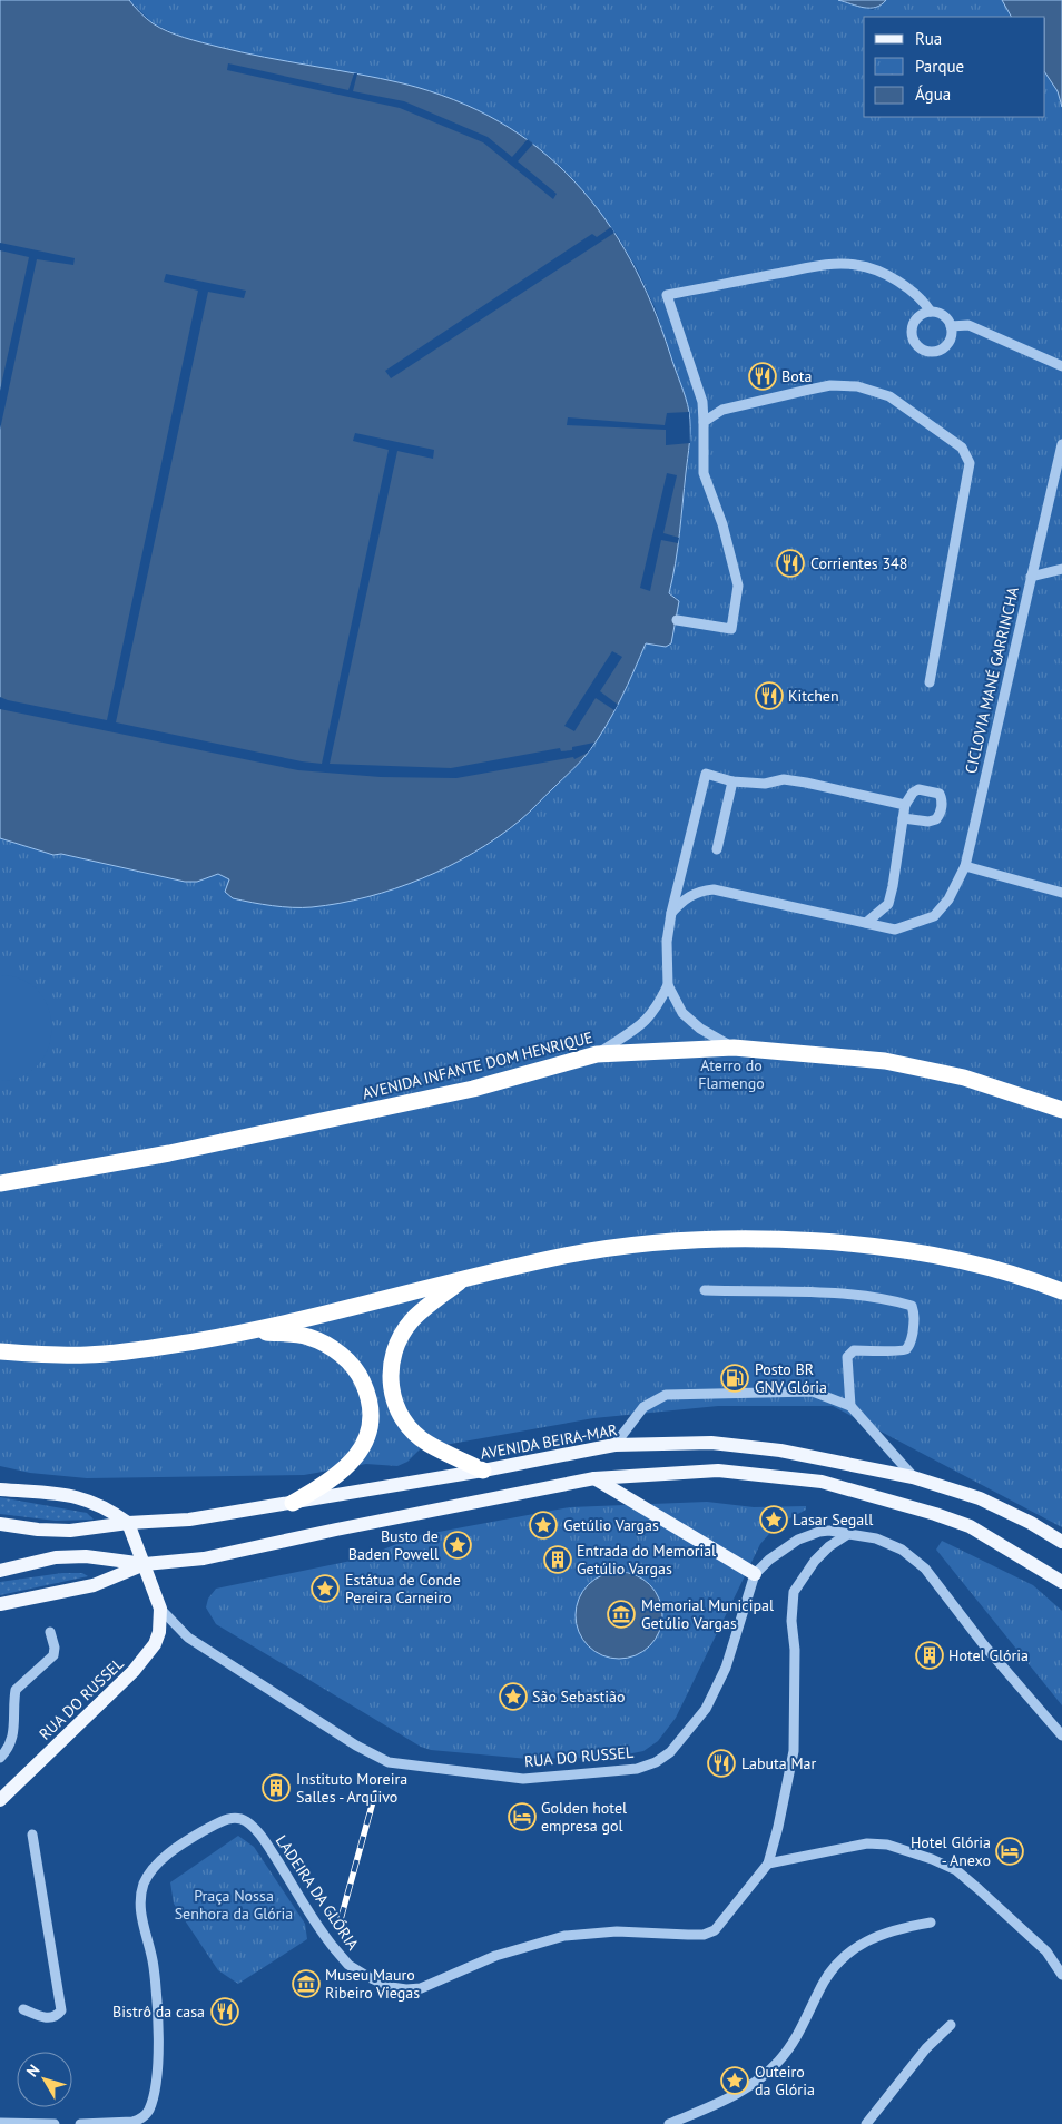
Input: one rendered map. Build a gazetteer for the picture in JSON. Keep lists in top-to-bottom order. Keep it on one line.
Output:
{"streets":{"highway":["AVENIDA INFANTE DOM HENRIQUE"],"main road":["AVENIDA BEIRA-MAR","RUA DO RUSSEL"],"street":["CICLOVIA MANÉ GARRINCHA","LADEIRA DA GLÓRIA"]},"crossings":[["AVENIDA BEIRA-MAR","RUA DO RUSSEL"]],"parks":["Aterro do Flamengo","Praça Nossa Senhora da Glória"],"places":{"restaurant":["Bota","Corrientes 348","Kitchen","Labuta Mar","Bistrô da casa"],"fuel station":["Posto BR GNV Glória"],"place":["Lasar Segall","Getúlio Vargas","Busto de Baden Powell","Estátua de Conde Pereira Carneiro","São Sebastião","Outeiro da Glória"],"building":["Entrada do Memorial Getúlio Vargas","Hotel Glória","Instituto Moreira Salles - Arquivo"],"museum":["Memorial Municipal Getúlio Vargas","Museu Mauro Ribeiro Viegas"],"hotel":["Golden hotel empresa gol","Hotel Glória - Anexo"]},"legend":["Rua","Parque","Água"],"north":"top left"}
